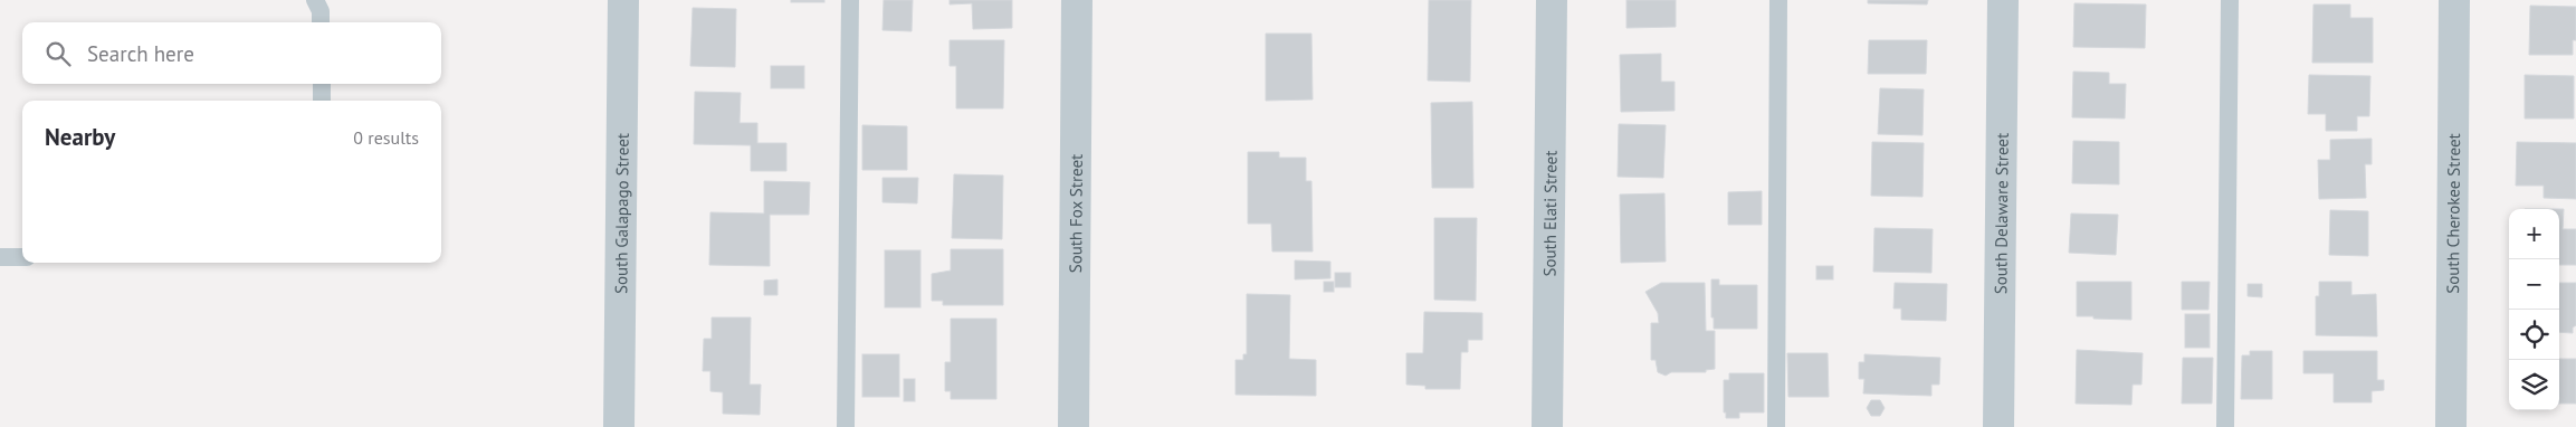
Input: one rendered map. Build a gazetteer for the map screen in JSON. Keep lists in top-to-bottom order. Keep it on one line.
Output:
{"streets":{"street":["South Galapago Street","South Fox Street","South Elati Street","South Delaware Street","South Cherokee Street"]},"page":{"search":"Search here","heading":["Nearby","0 results"],"map_buttons":["+","−"]}}
